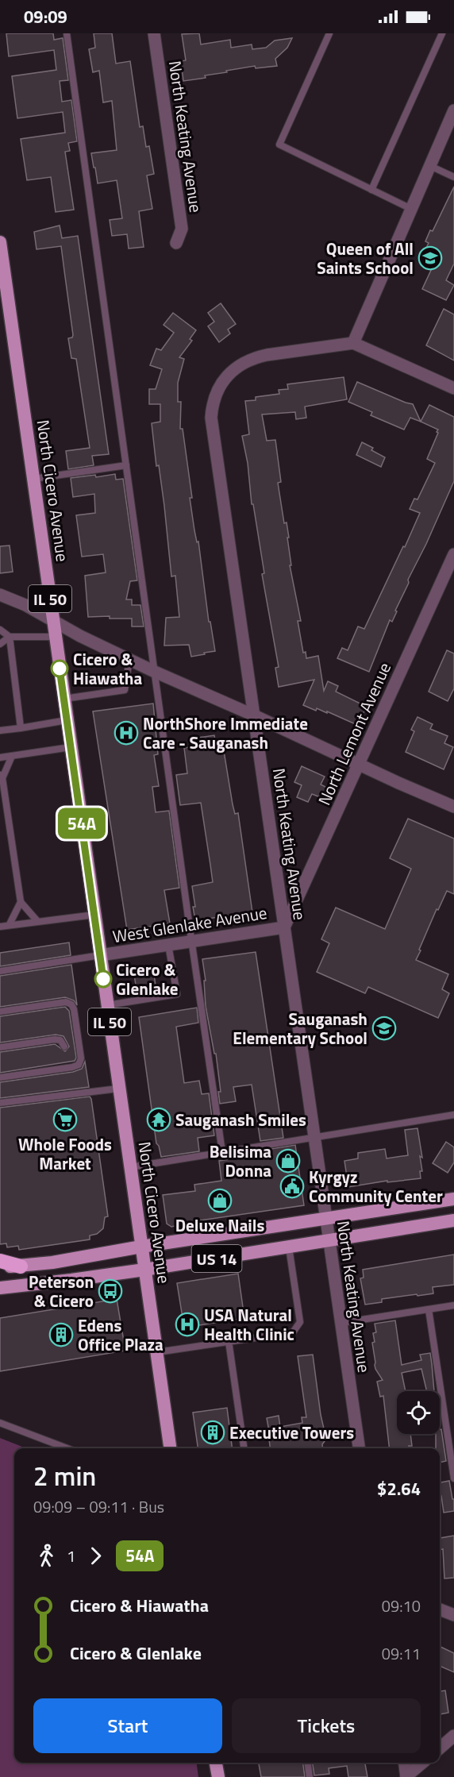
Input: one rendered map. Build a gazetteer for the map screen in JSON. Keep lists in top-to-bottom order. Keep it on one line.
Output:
{"streets":{"main road":["North Cicero Avenue","IL 50","US 14"],"street":["North Keating Avenue","North Lemont Avenue","West Glenlake Avenue"]},"crossings":[["North Keating Avenue","North Lemont Avenue"],["North Keating Avenue","West Glenlake Avenue"],["North Keating Avenue","US 14"],["North Cicero Avenue","West Glenlake Avenue"],["North Cicero Avenue","US 14"],["North Lemont Avenue","West Glenlake Avenue"]],"places":{"school or university":["Queen of All Saints School","Sauganash Elementary School"],"other":["Cicero & Hiawatha","Cicero & Glenlake"],"hospital":["NorthShore Immediate Care - Sauganash","USA Natural Health Clinic"],"supermarket":["Whole Foods Market"],"temple":["Sauganash Smiles"],"shop":["Belisima Donna","Deluxe Nails"],"public building":["Kyrgyz Community Center"],"bus stop":["Peterson & Cicero"],"building":["Edens Office Plaza","Executive Towers"]},"lines":["bus line 54A"],"page":{"status":"09:09","on_map":"54A","heading":["2 min","09:09 – 09:11 · Bus","$2.64"],"legs":["1","54A"],"list":[{"name":"Cicero & Hiawatha","value":"09:10"},{"name":"Cicero & Glenlake","value":"09:11"}],"buttons":["Start","Tickets"]}}
